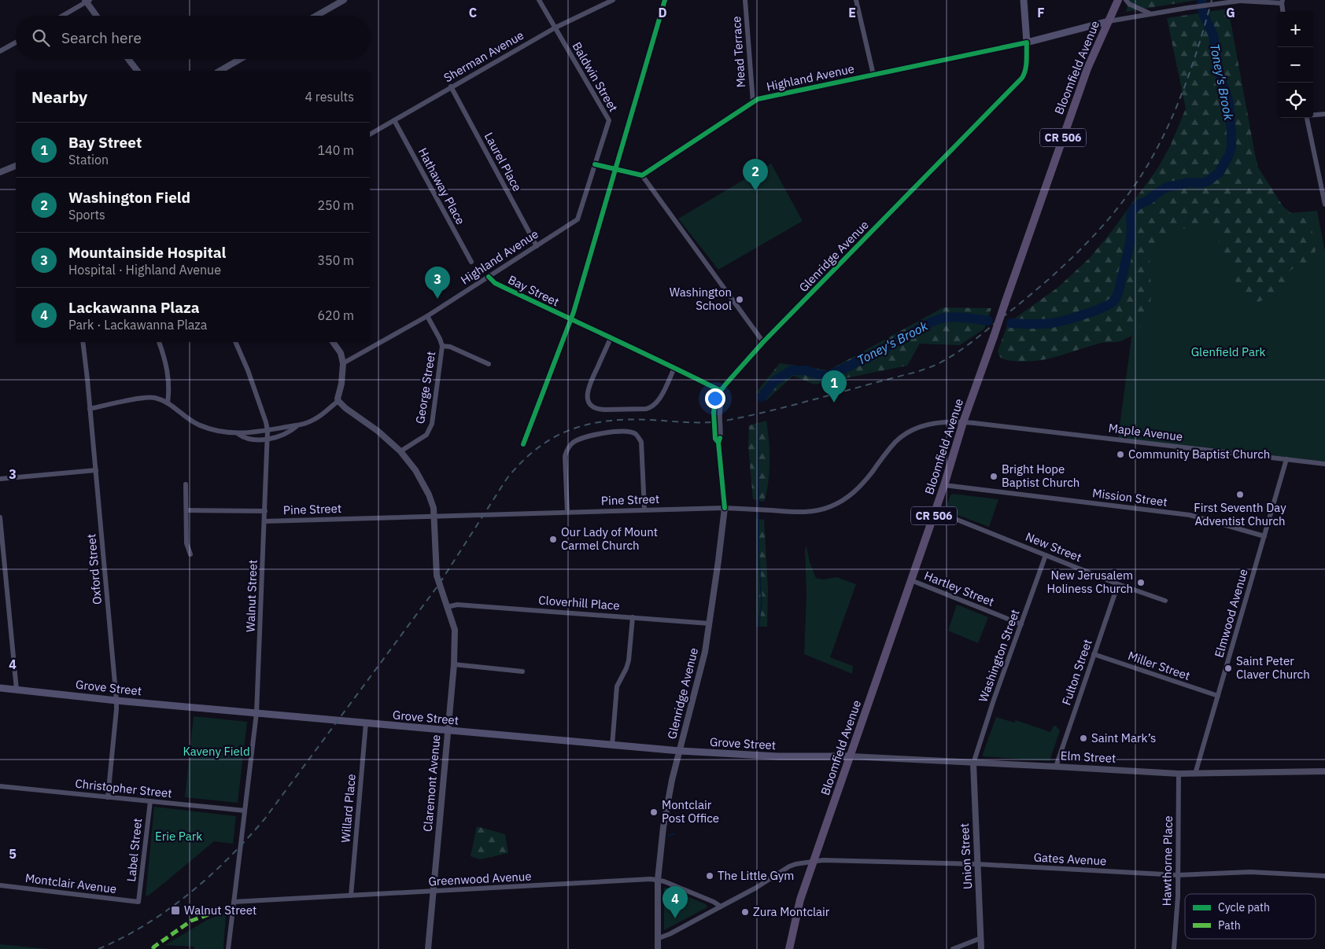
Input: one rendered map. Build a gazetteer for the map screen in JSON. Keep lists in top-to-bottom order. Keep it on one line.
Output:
{"streets":{"main road":["Bloomfield Avenue","Highland Avenue","CR 506","Grove Street"],"street":["Mead Terrace","Sherman Avenue","Baldwin Street","Laurel Place","Hathaway Place","Glenridge Avenue","Bay Street","George Street","Maple Avenue","Mission Street","Pine Street","New Street","Oxford Street","Hartley Street","Walnut Street","Cloverhill Place","Elmwood Avenue","Washington Street","Miller Street","Fulton Street","Elm Street","Claremont Avenue","Christopher Street","Willard Place","Label Street","Union Street","Gates Avenue","Hawthorne Place","Greenwood Avenue","Montclair Avenue"]},"crossings":[["Mead Terrace","Highland Avenue"],["Sherman Avenue","Baldwin Street"],["Sherman Avenue","Laurel Place"],["Sherman Avenue","Hathaway Place"],["Bloomfield Avenue","Highland Avenue"],["Bloomfield Avenue","Maple Avenue"],["Bloomfield Avenue","Mission Street"],["Bloomfield Avenue","Pine Street"],["Bloomfield Avenue","New Street"],["Bloomfield Avenue","Hartley Street"],["Bloomfield Avenue","Grove Street"],["Bloomfield Avenue","Elm Street"],["Bloomfield Avenue","Gates Avenue"],["Baldwin Street","Highland Avenue"],["Highland Avenue","Laurel Place"],["Highland Avenue","Glenridge Avenue"],["Highland Avenue","Bay Street"],["Highland Avenue","George Street"],["Glenridge Avenue","Bay Street"],["Glenridge Avenue","Pine Street"],["Glenridge Avenue","Cloverhill Place"],["Glenridge Avenue","Grove Street"],["Glenridge Avenue","Gates Avenue"],["Glenridge Avenue","Greenwood Avenue"],["George Street","Claremont Avenue"],["Maple Avenue","Pine Street"],["Maple Avenue","Elmwood Avenue"],["Mission Street","Elmwood Avenue"],["Pine Street","Walnut Street"],["Pine Street","Claremont Avenue"],["New Street","Washington Street"],["New Street","Fulton Street"],["Oxford Street","Grove Street"],["Oxford Street","Christopher Street"],["Hartley Street","Washington Street"],["Walnut Street","Grove Street"],["Walnut Street","Christopher Street"],["Walnut Street","Greenwood Avenue"],["Cloverhill Place","Claremont Avenue"],["Elmwood Avenue","Miller Street"],["Elmwood Avenue","Elm Street"],["Washington Street","Elm Street"],["Washington Street","Union Street"],["Miller Street","Fulton Street"],["Fulton Street","Elm Street"],["Grove Street","Elm Street"],["Grove Street","Claremont Avenue"],["Grove Street","Willard Place"],["Elm Street","Union Street"],["Elm Street","Hawthorne Place"],["Claremont Avenue","Greenwood Avenue"],["Christopher Street","Label Street"],["Willard Place","Greenwood Avenue"],["Label Street","Montclair Avenue"],["Union Street","Gates Avenue"],["Gates Avenue","Hawthorne Place"],["Gates Avenue","Greenwood Avenue"]],"water":["Toney's Brook"],"parks":["Glenfield Park","Kaveny Field","Erie Park"],"places":{"other":["Washington School","Community Baptist Church","Bright Hope Baptist Church","First Seventh Day Adventist Church","Our Lady of Mount Carmel Church","New Jerusalem Holiness Church","Saint Peter Claver Church","Saint Mark’s","Montclair Post Office","The Little Gym","Zura Montclair"],"transit":["Walnut Street"]},"legend":["Cycle path","Path"],"page":{"map_buttons":["+","−"],"search":"Search here","heading":["Nearby","4 results"],"list":[{"mark":"1","name":"Bay Street","note":"Station","value":"140 m"},{"mark":"2","name":"Washington Field","note":"Sports","value":"250 m"},{"mark":"3","name":"Mountainside Hospital","note":"Hospital · Highland Avenue","value":"350 m"},{"mark":"4","name":"Lackawanna Plaza","note":"Park · Lackawanna Plaza","value":"620 m"}],"pins":["2","3","1","4"]},"grid":{"columns":["C","D","E","F","G"],"rows":["3","4","5"]}}
